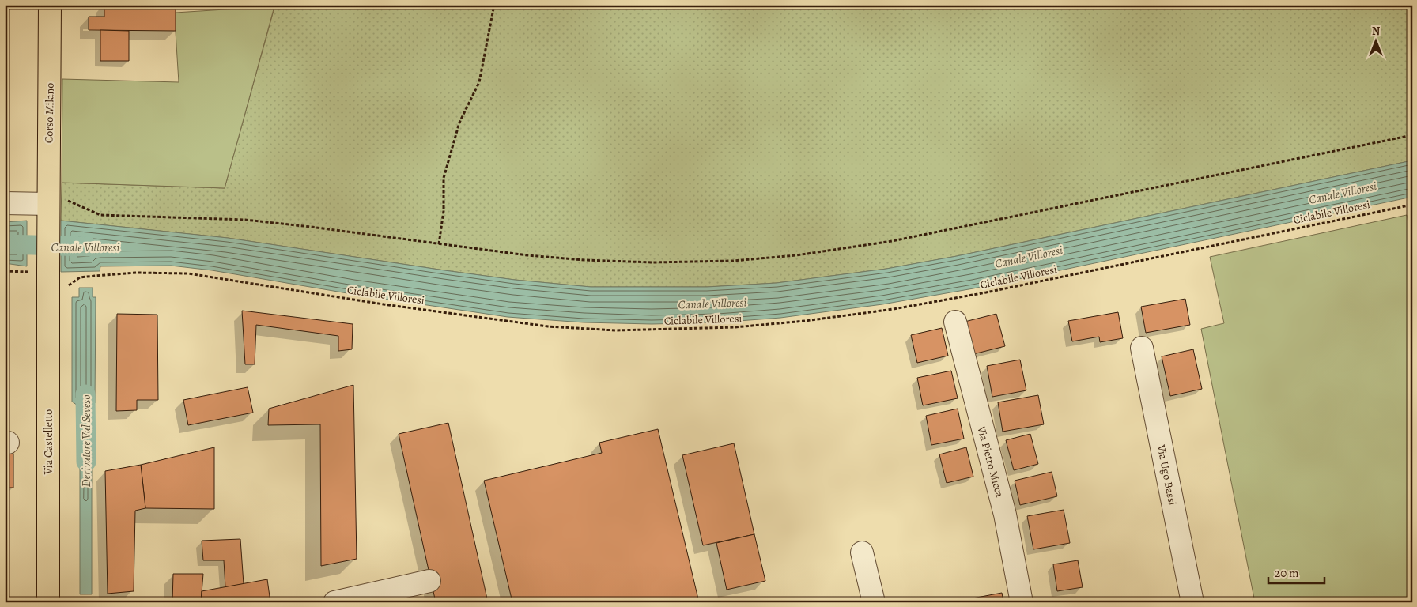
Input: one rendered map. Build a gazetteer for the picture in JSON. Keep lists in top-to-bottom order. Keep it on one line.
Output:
{"streets":{"main road":["Corso Milano","Via Castelletto"],"street":["Via Pietro Micca","Via Ugo Bassi"],"path":["Ciclabile Villoresi"]},"crossings":[["Corso Milano","Ciclabile Villoresi"],["Corso Milano","Via Castelletto"],["Ciclabile Villoresi","Via Castelletto"]],"water":["Canale Villoresi","Derivatore Val Seveso"],"scale_bar":"20 m","north":"top"}
